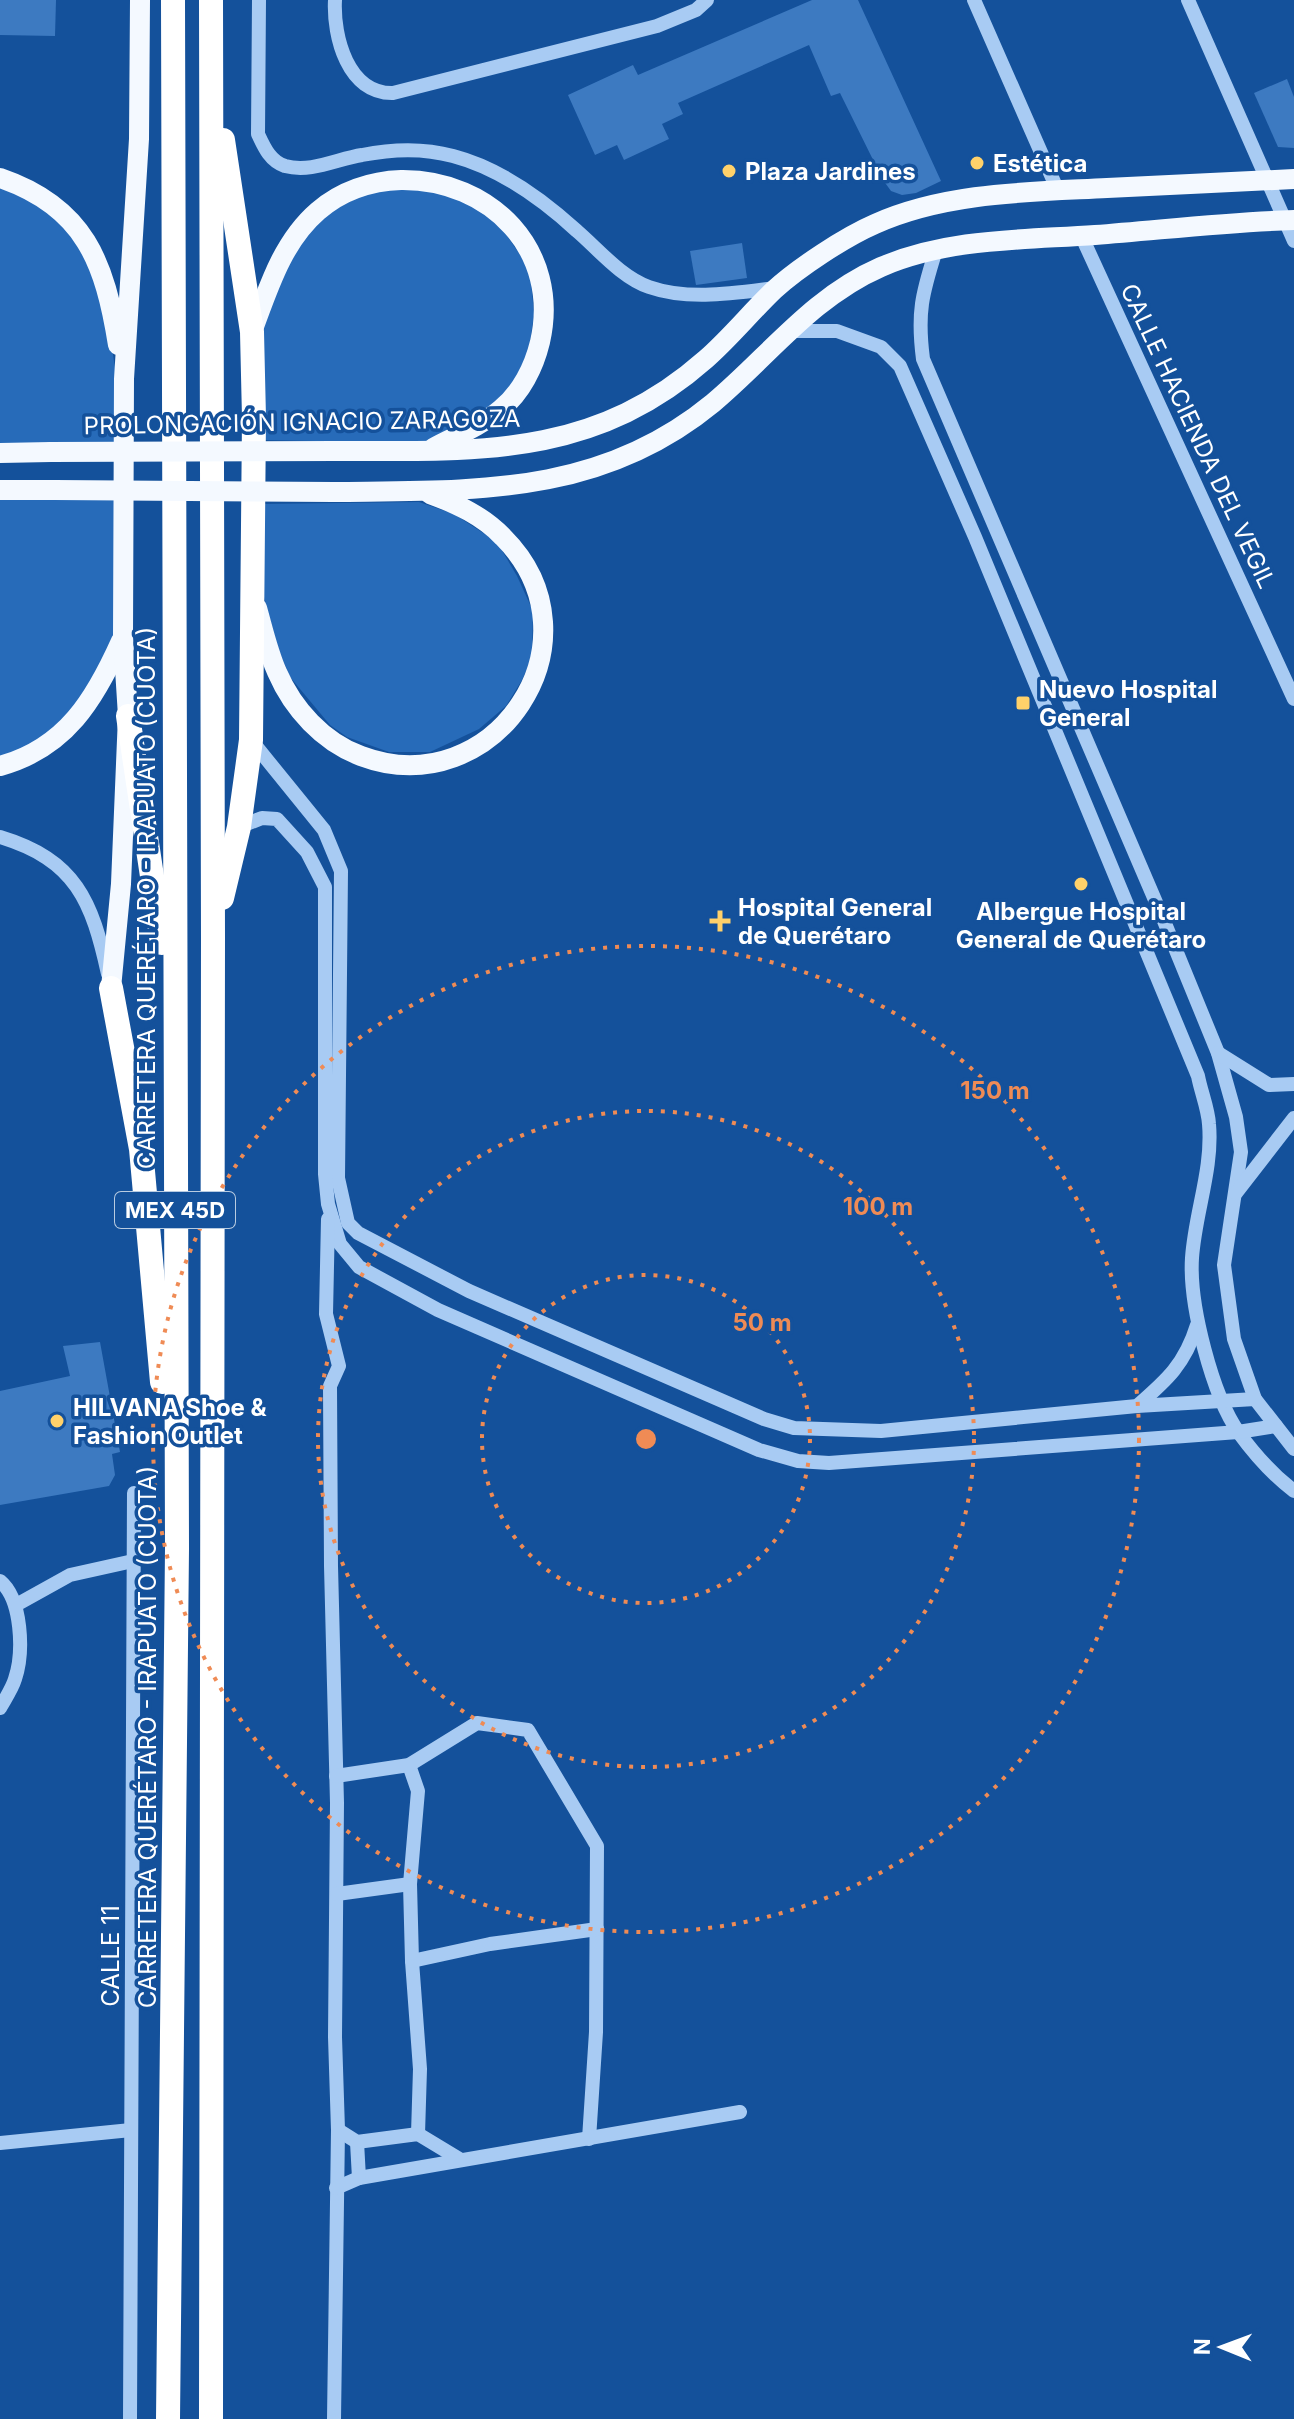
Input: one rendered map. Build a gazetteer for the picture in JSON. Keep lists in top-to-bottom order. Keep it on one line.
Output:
{"streets":{"highway":["CARRETERA QUERÉTARO - IRAPUATO (CUOTA)","MEX 45D"],"main road":["PROLONGACIÓN IGNACIO ZARAGOZA"],"street":["CALLE HACIENDA DEL VEGIL","CALLE 11"]},"places":{"other":["Estética","Plaza Jardines","Albergue Hospital General de Querétaro","HILVANA Shoe & Fashion Outlet"],"transit":["Nuevo Hospital General"],"health":["Hospital General de Querétaro"]},"north":"left","rings":["150 m","100 m","50 m"]}
